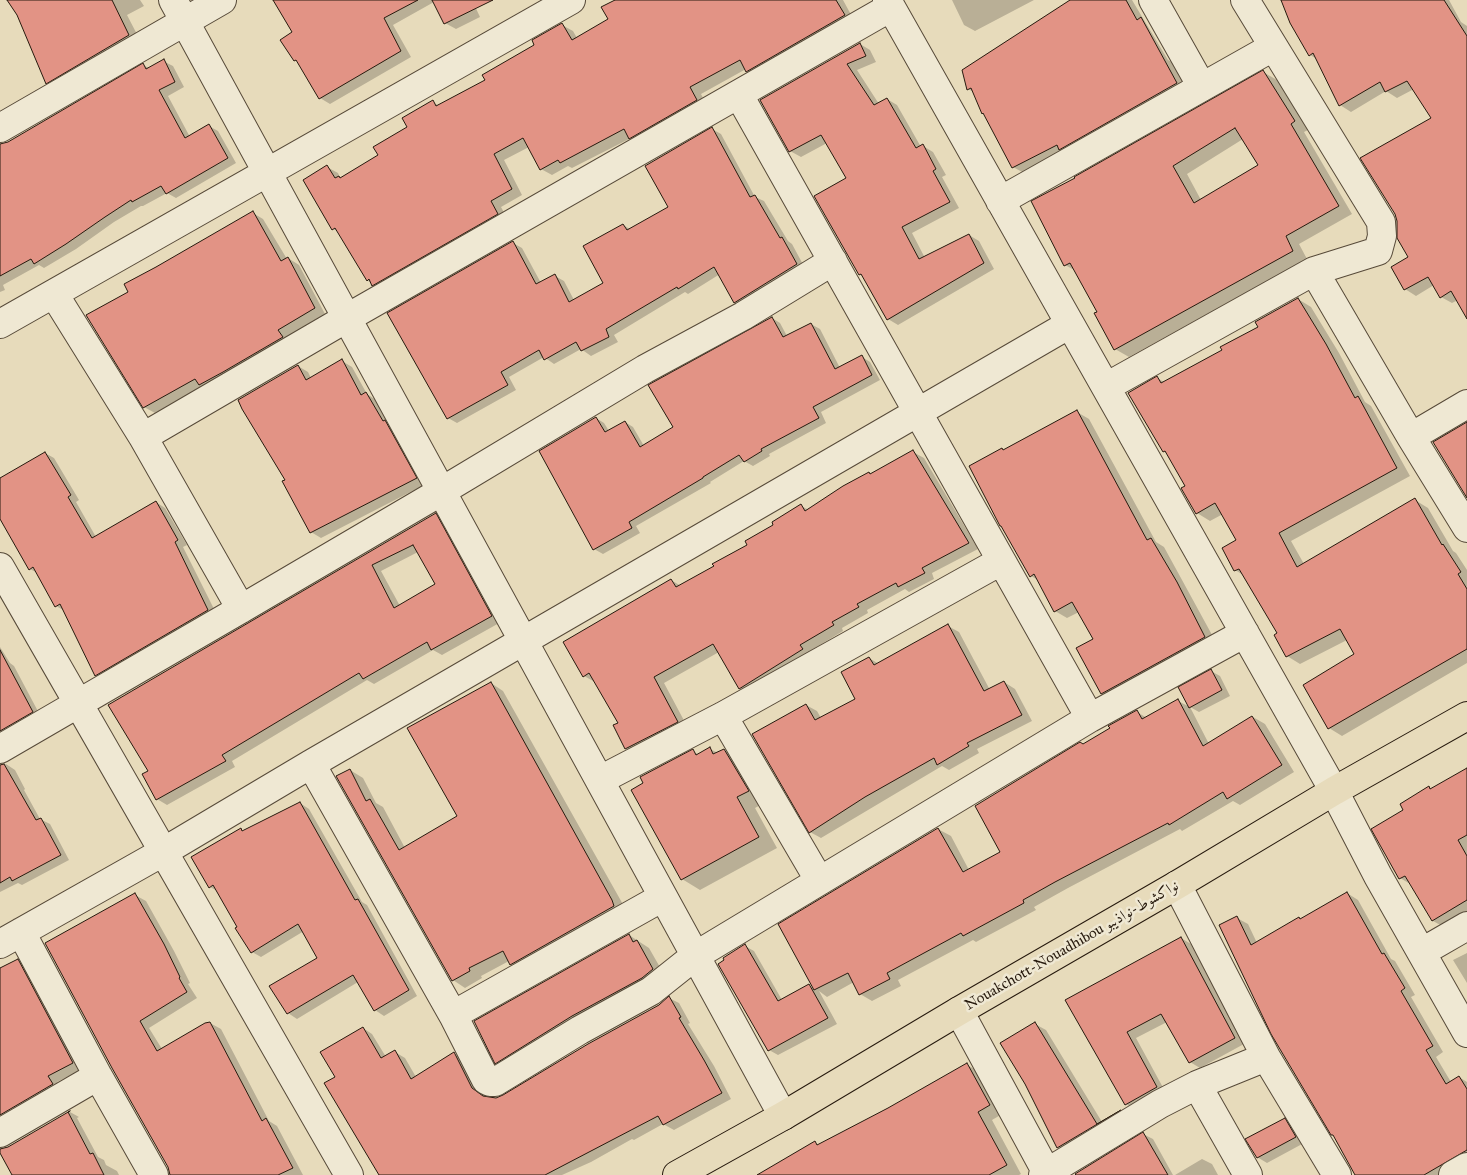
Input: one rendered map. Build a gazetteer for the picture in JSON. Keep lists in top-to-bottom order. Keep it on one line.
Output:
{"streets":{"highway":["Nouakchott-Nouadhibou نواكشوط-نواذيبو"]}}
